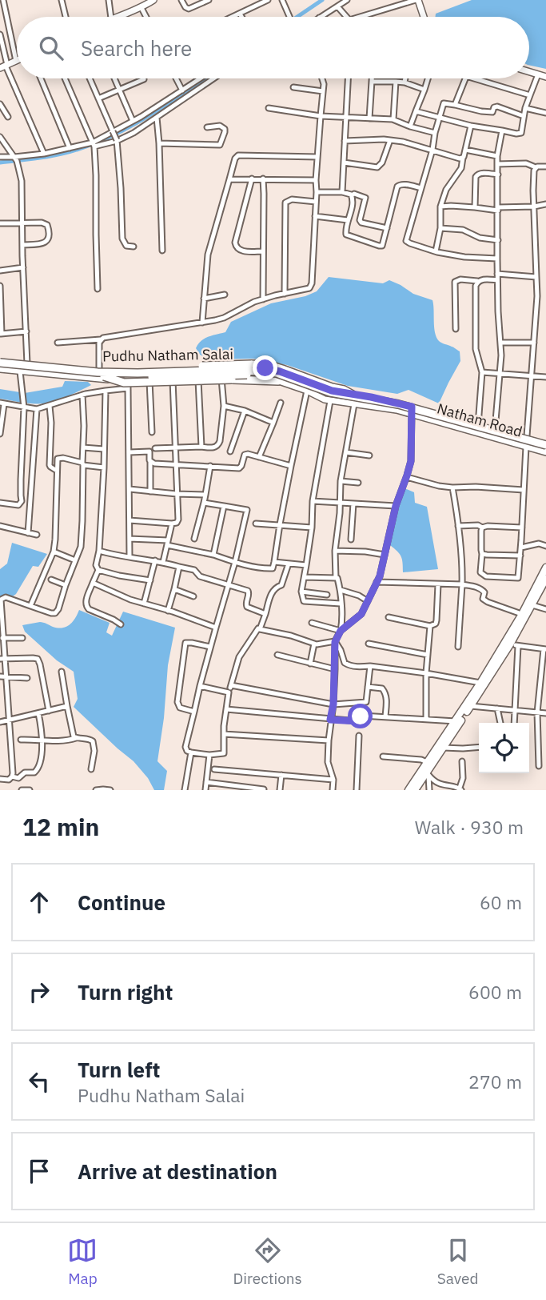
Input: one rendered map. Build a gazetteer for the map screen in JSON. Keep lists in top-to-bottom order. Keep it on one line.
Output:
{"streets":{"main road":["Pudhu Natham Salai","Natham Road"]},"crossings":[["Pudhu Natham Salai","Natham Road"]],"page":{"search":"Search here","heading":["12 min","Walk · 930 m"],"list":[["Continue","60 m"],["Turn right","600 m"],["Turn left","Pudhu Natham Salai","270 m"],"Arrive at destination"],"nav":["Map","Directions","Saved"]}}
